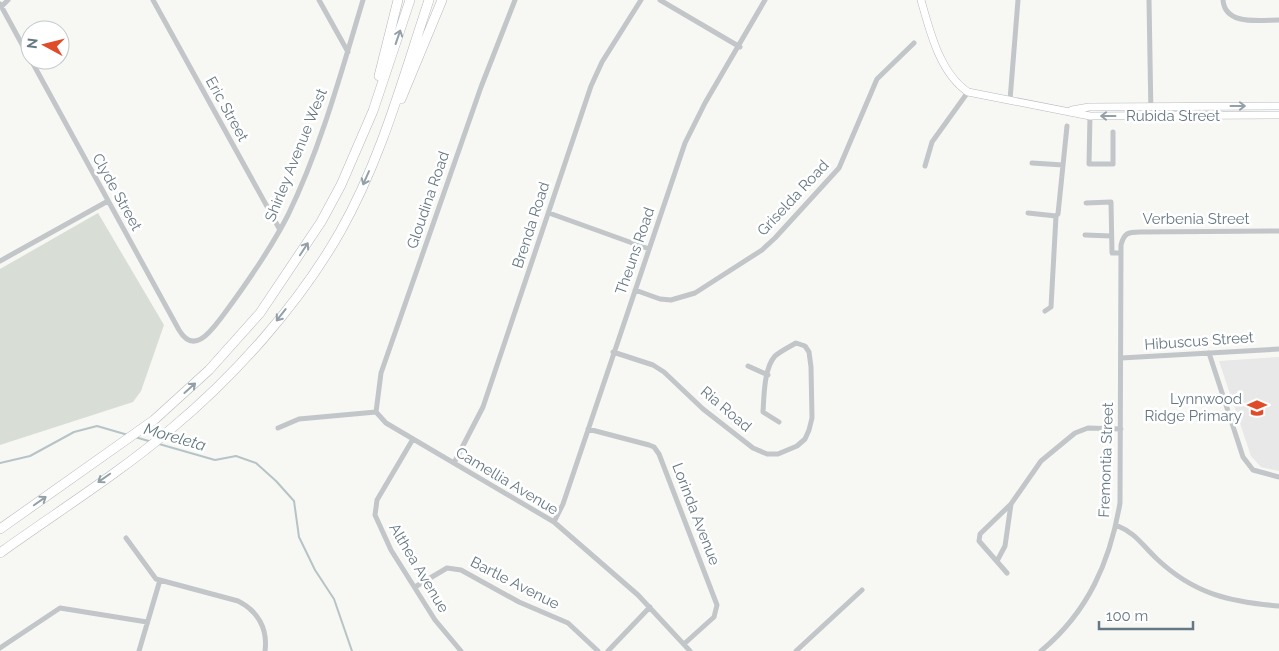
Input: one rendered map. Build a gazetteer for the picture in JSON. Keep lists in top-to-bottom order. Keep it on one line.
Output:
{"streets":{"street":["Eric Street","Rubida Street","Shirley Avenue West","Clyde Street","Griselda Road","Gloudina Road","Verbenia Street","Brenda Road","Theuns Road","Hibuscus Street","Ria Road","Fremontia Street","Camellia Avenue","Lorinda Avenue","Althea Avenue","Bartle Avenue"]},"crossings":[["Eric Street","Shirley Avenue West"],["Shirley Avenue West","Clyde Street"],["Griselda Road","Theuns Road"],["Gloudina Road","Camellia Avenue"],["Verbenia Street","Fremontia Street"],["Brenda Road","Camellia Avenue"],["Theuns Road","Ria Road"],["Theuns Road","Camellia Avenue"],["Theuns Road","Lorinda Avenue"],["Hibuscus Street","Fremontia Street"],["Camellia Avenue","Lorinda Avenue"],["Camellia Avenue","Althea Avenue"],["Althea Avenue","Bartle Avenue"]],"water":["Moreleta"],"places":{"school or university":["Lynnwood Ridge Primary"]},"scale_bar":"100 m","north":"left"}
